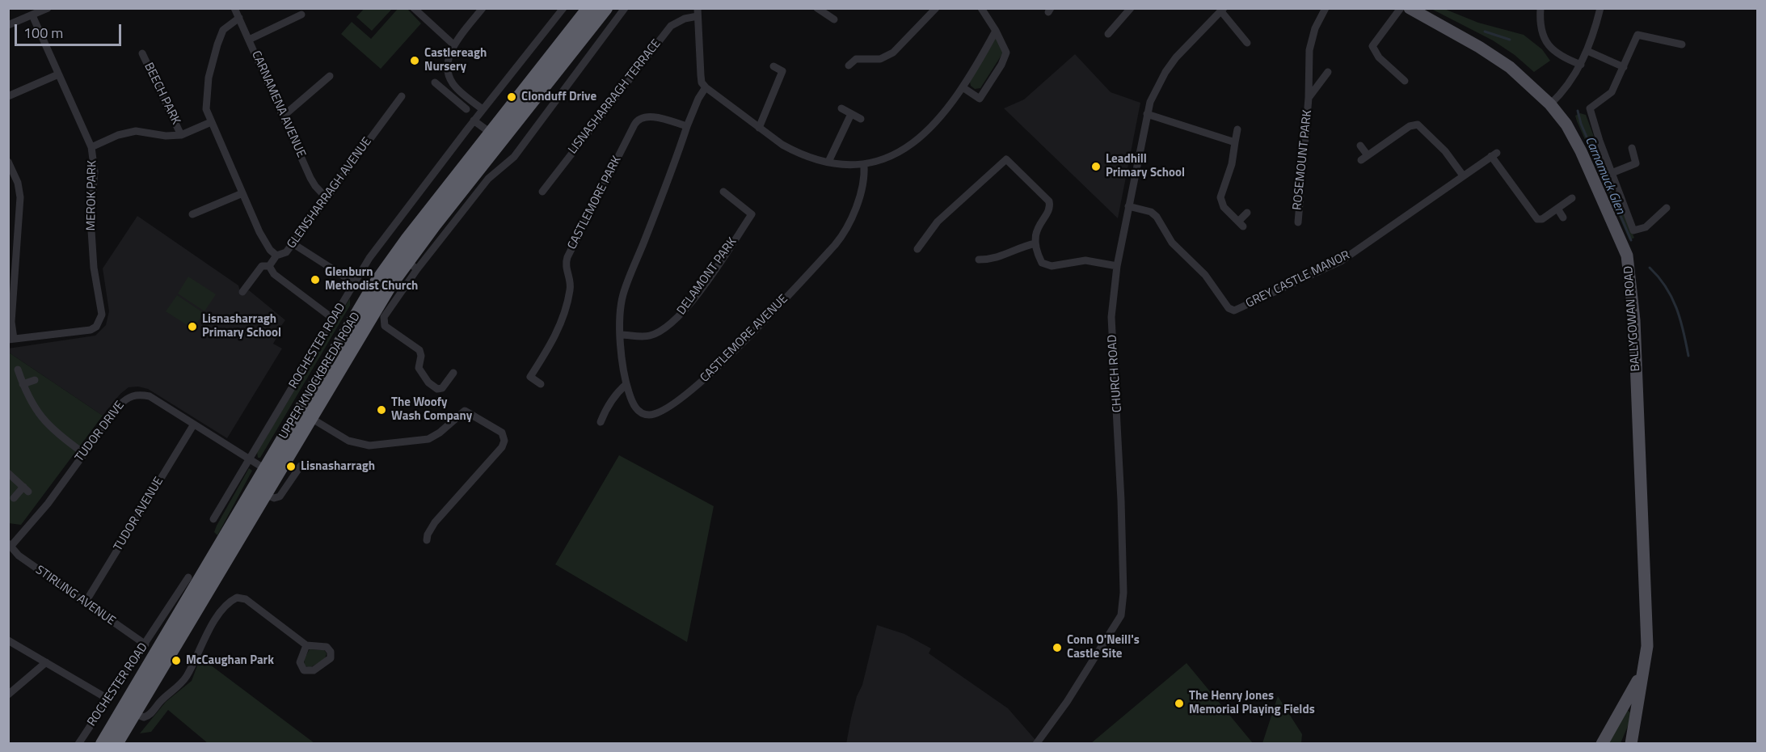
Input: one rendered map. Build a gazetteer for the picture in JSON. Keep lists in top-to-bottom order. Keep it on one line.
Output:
{"streets":{"highway":["UPPER KNOCKBREDA ROAD"],"main road":["BALLYGOWAN ROAD"],"street":["BEECH PARK","LISNASHARRAGH TERRACE","CARNAMENA AVENUE","ROSEMOUNT PARK","GLENSHARRAGH AVENUE","MEROK PARK","CASTLEMORE PARK","DELAMONT PARK","GREY CASTLE MANOR","CASTLEMORE AVENUE","ROCHESTER ROAD","CHURCH ROAD","TUDOR DRIVE","TUDOR AVENUE","STIRLING AVENUE"]},"crossings":[["CARNAMENA AVENUE","GLENSHARRAGH AVENUE"],["CASTLEMORE PARK","CASTLEMORE AVENUE"],["DELAMONT PARK","CASTLEMORE AVENUE"],["GREY CASTLE MANOR","CHURCH ROAD"],["ROCHESTER ROAD","UPPER KNOCKBREDA ROAD"],["ROCHESTER ROAD","TUDOR DRIVE"],["ROCHESTER ROAD","STIRLING AVENUE"],["UPPER KNOCKBREDA ROAD","TUDOR DRIVE"],["TUDOR DRIVE","TUDOR AVENUE"],["TUDOR DRIVE","STIRLING AVENUE"],["TUDOR AVENUE","STIRLING AVENUE"]],"water":["Carnamuck Glen"],"places":["Castlereagh Nursery","Clonduff Drive","Leadhill Primary School","Glenburn Methodist Church","Lisnasharragh Primary School","The Woofy Wash Company","Lisnasharragh","Conn O'Neill's Castle Site","McCaughan Park","The Henry Jones Memorial Playing Fields"],"scale_bar":"100 m"}
